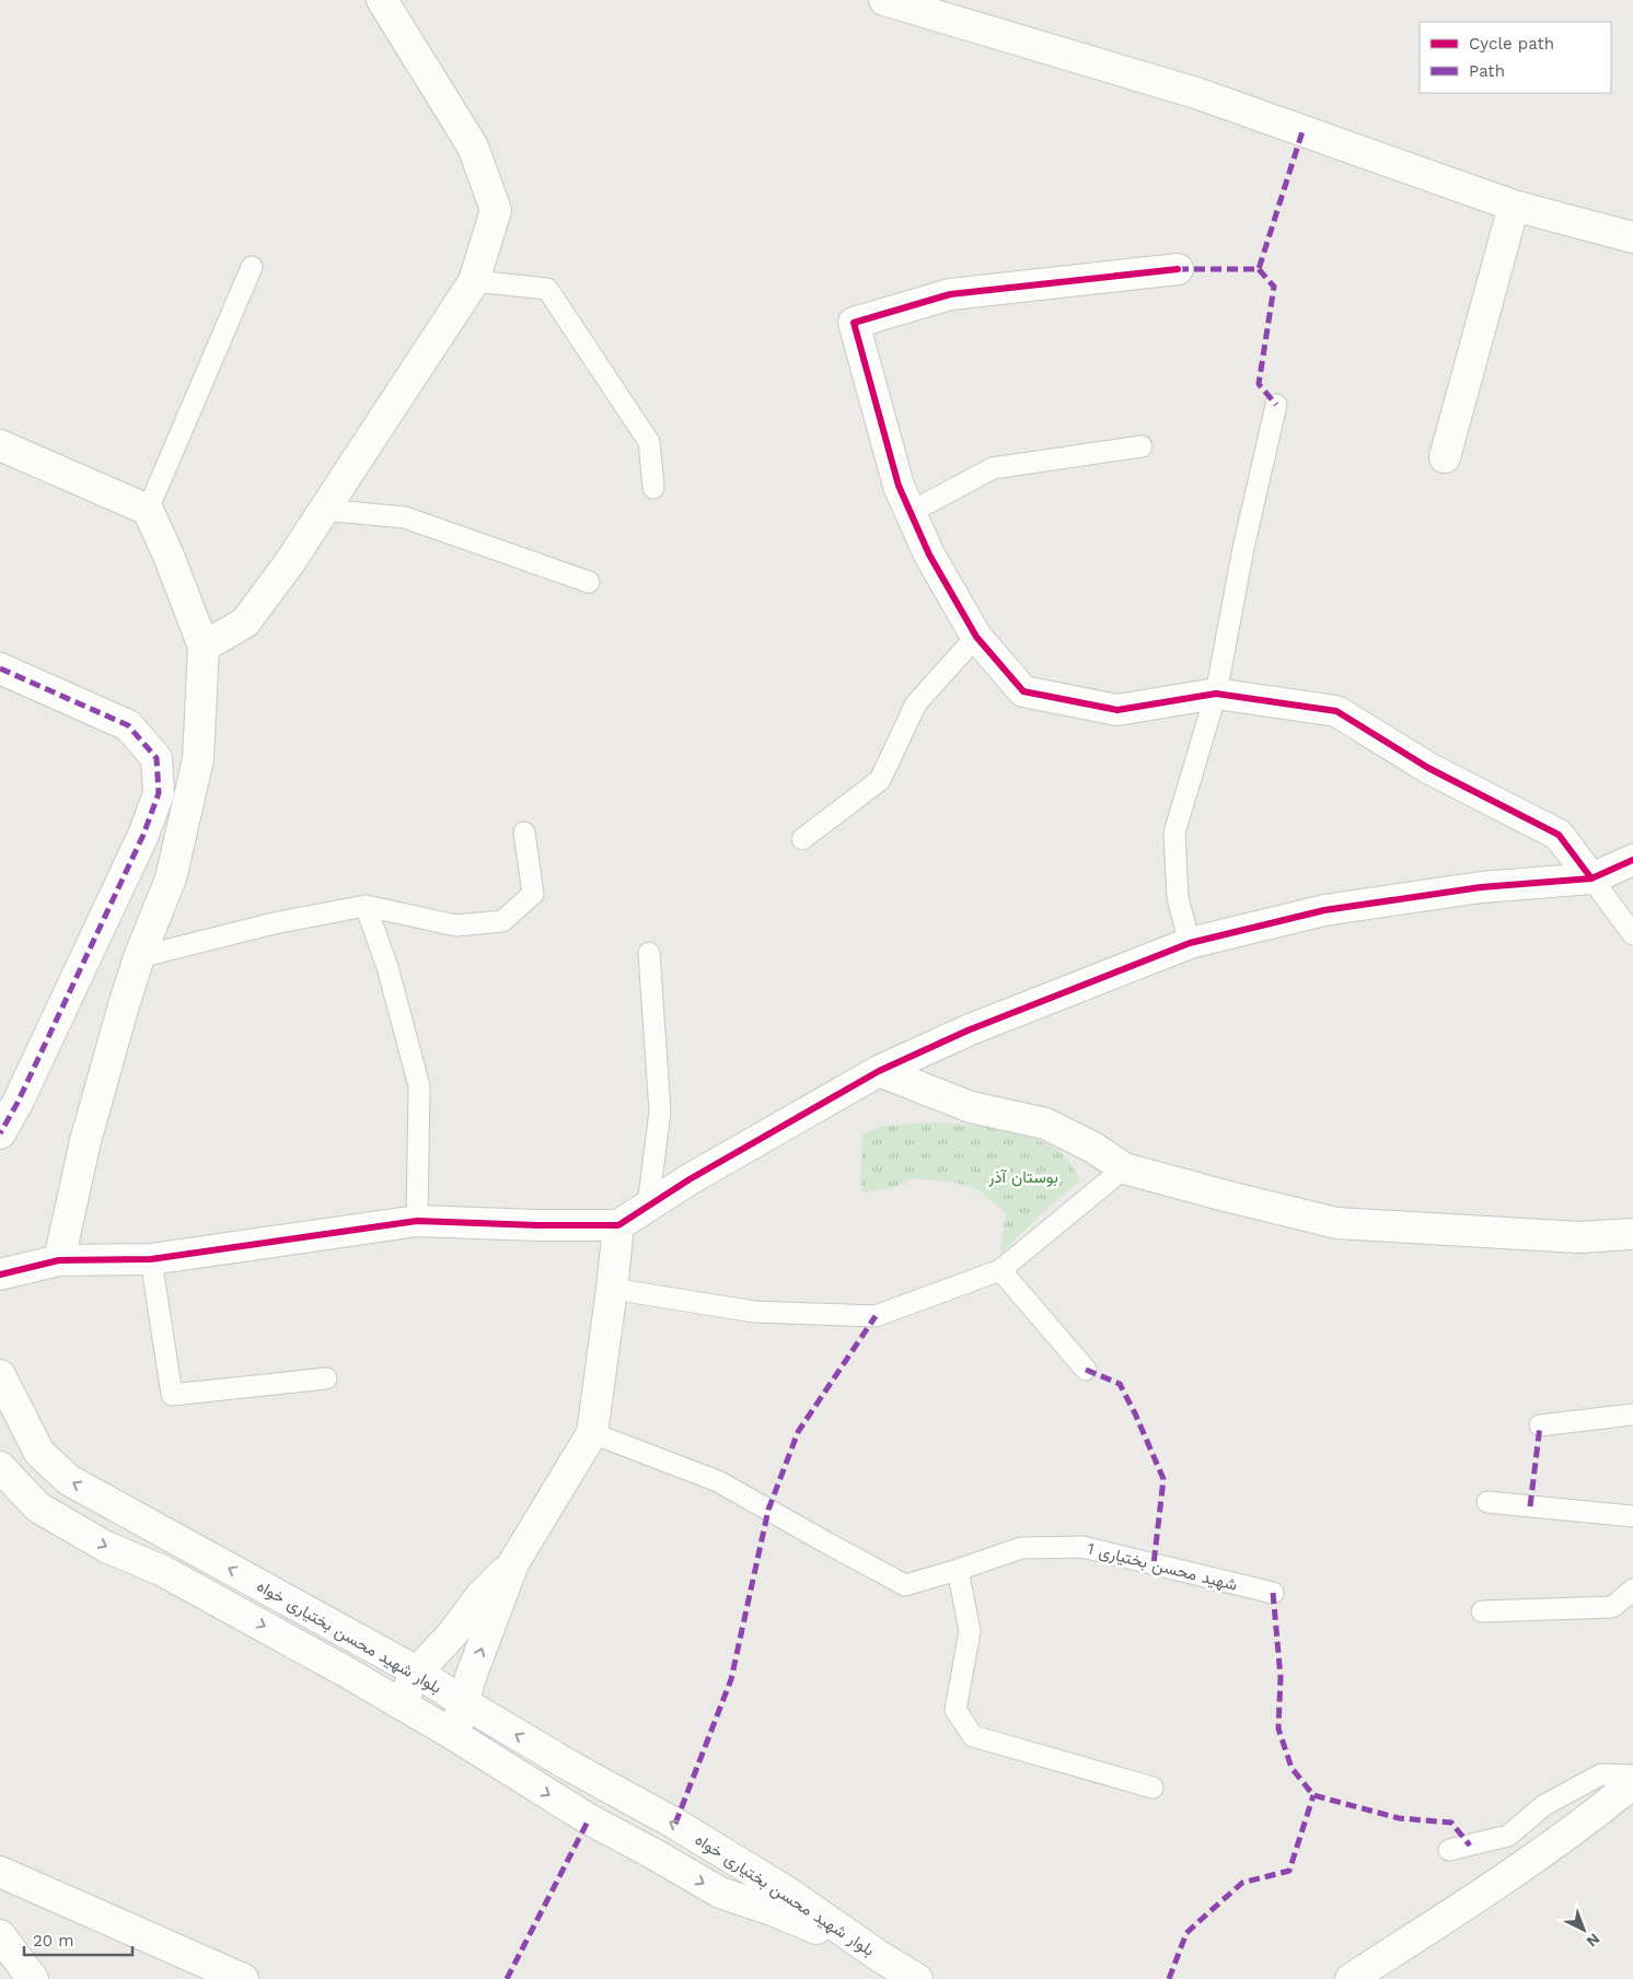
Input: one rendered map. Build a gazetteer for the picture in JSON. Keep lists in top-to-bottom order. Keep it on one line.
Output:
{"streets":{"street":["بلوار شهید محسن بختیاری خواه"],"lane":["شهید محسن بختیاری 1"]},"parks":["بوستان آذر"],"legend":["Cycle path","Path"],"scale_bar":"20 m","north":"bottom right"}
